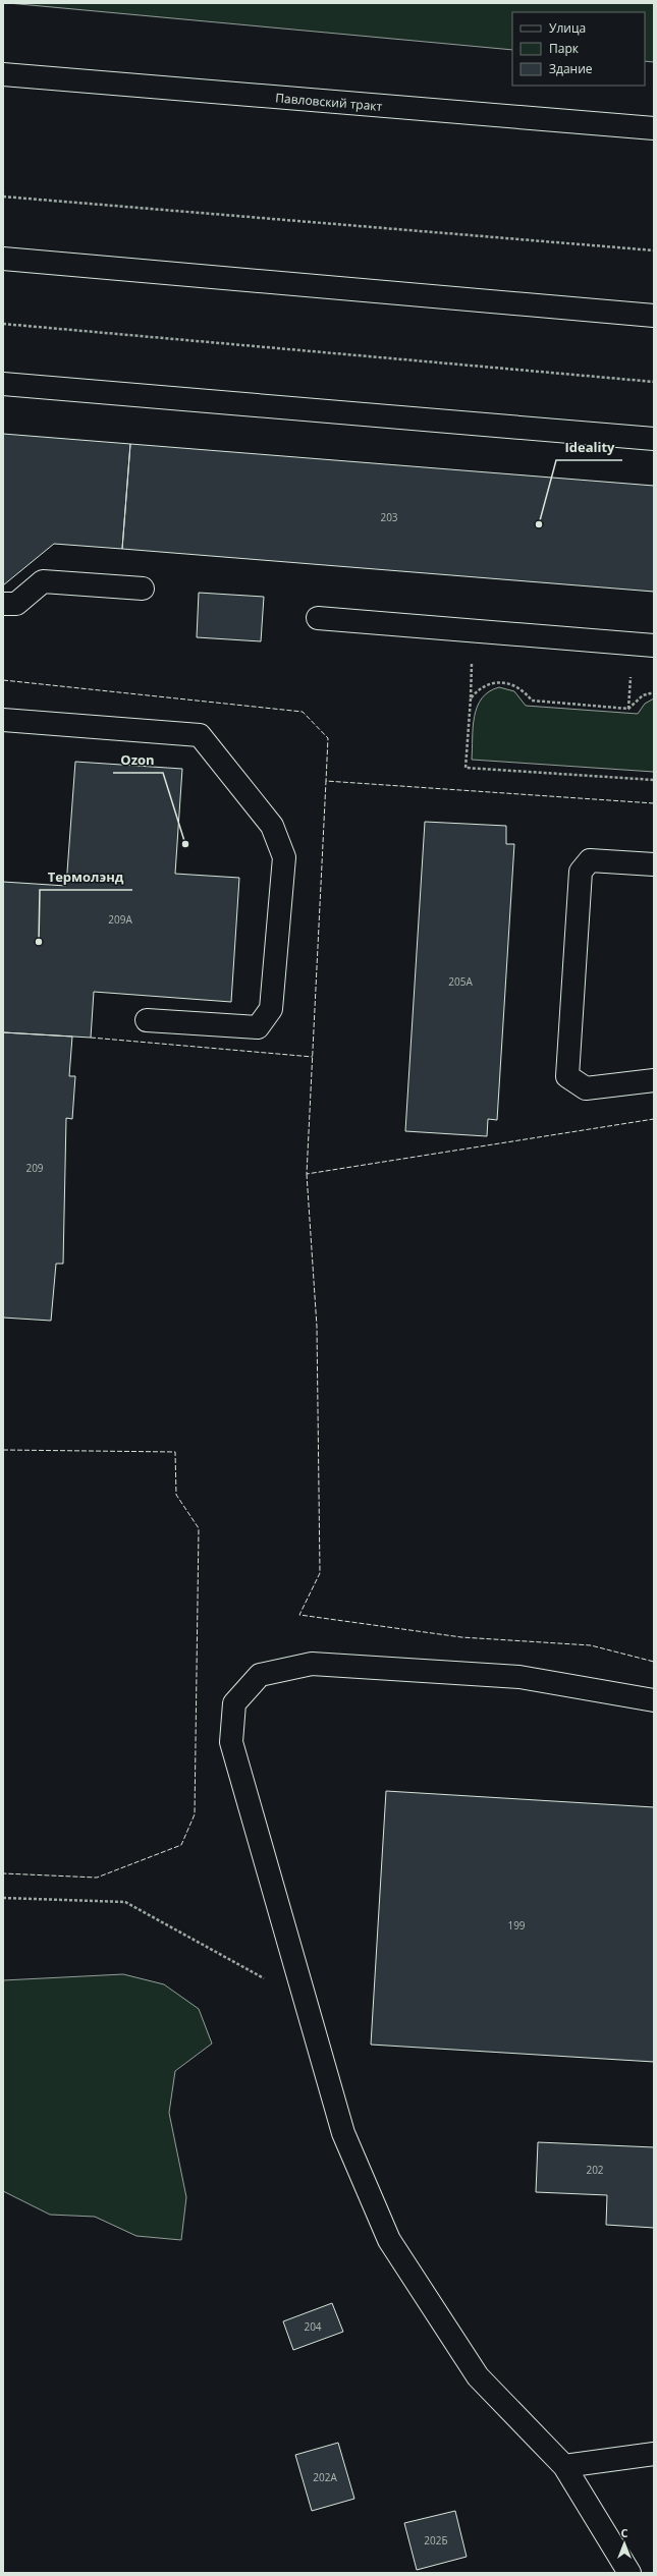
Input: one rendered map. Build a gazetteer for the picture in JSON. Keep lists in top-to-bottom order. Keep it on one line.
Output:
{"streets":{"street":["Павловский тракт"]},"places":["Ideality","Ozon","Термолэнд"],"house_numbers":["203","209А","205А","209","199","202","204","202А","202Б"],"legend":["Улица","Парк","Здание"],"north":"top"}
